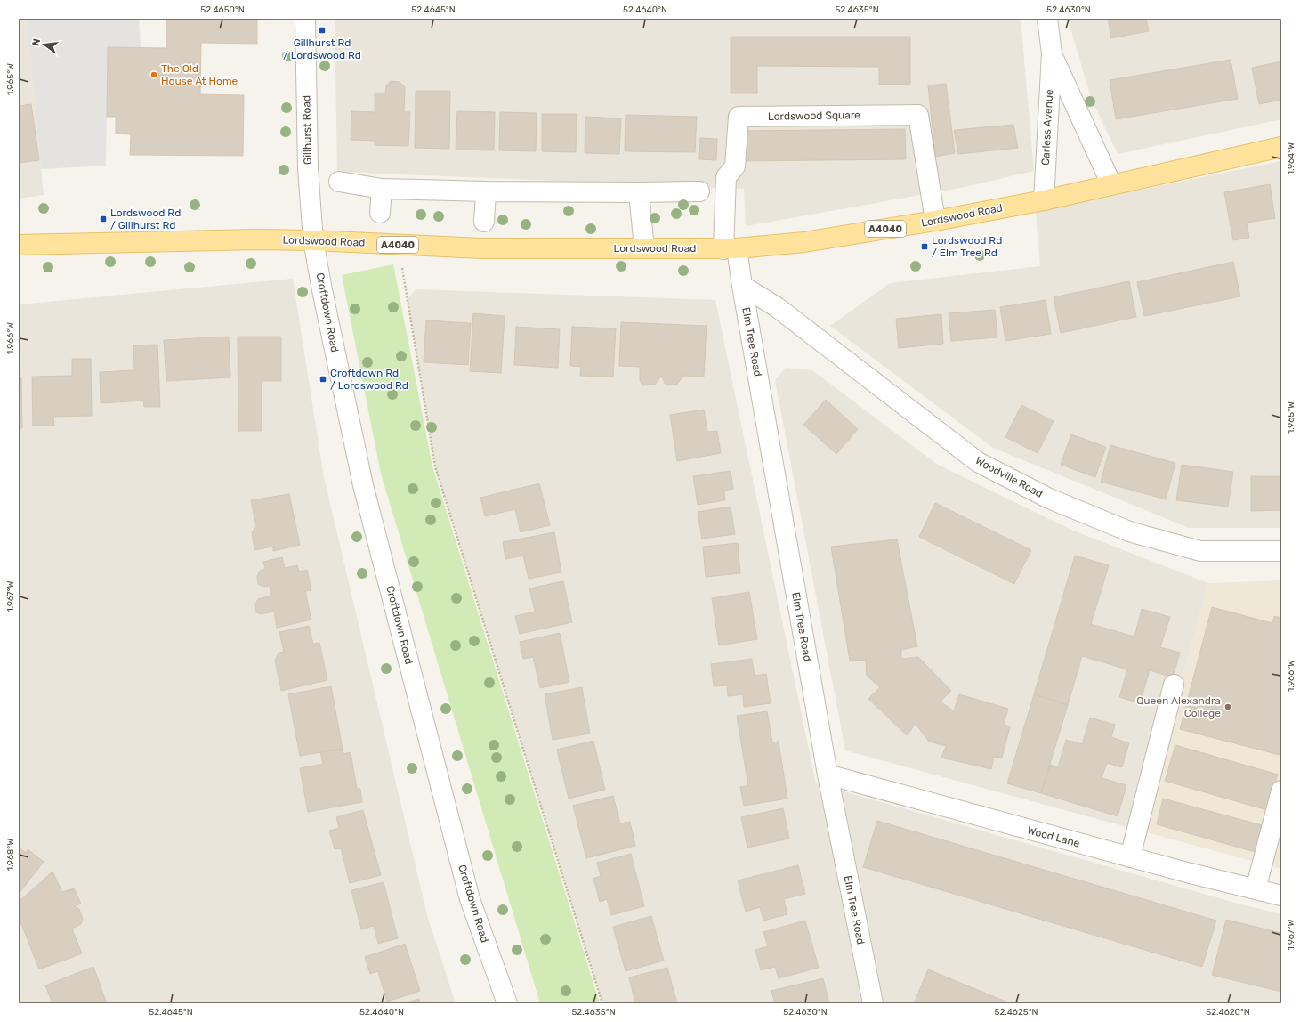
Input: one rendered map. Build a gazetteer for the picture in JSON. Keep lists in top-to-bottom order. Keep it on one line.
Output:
{"streets":{"main road":["Lordswood Road","A4040"],"street":["Lordswood Square","Carless Avenue","Gillhurst Road","Croftdown Road","Elm Tree Road","Woodville Road","Wood Lane"]},"crossings":[["Lordswood Square","Lordswood Road"],["Lordswood Square","Elm Tree Road"],["Carless Avenue","Lordswood Road"],["Gillhurst Road","Lordswood Road"],["Gillhurst Road","Croftdown Road"],["Lordswood Road","Croftdown Road"],["Lordswood Road","Elm Tree Road"],["Elm Tree Road","Woodville Road"],["Elm Tree Road","Wood Lane"]],"places":{"transit":["Gillhurst Rd / Lordswood Rd","Lordswood Rd / Gillhurst Rd","Lordswood Rd / Elm Tree Rd","Croftdown Rd / Lordswood Rd"],"other":["The Old House At Home","Queen Alexandra College"]},"north":"left","coordinates":["52.4650°N","52.4645°N","52.4640°N","52.4635°N","52.4630°N","1.965°W","1.964°W","1.966°W","1.967°W","1.968°W","52.4625°N","52.4620°N"]}
